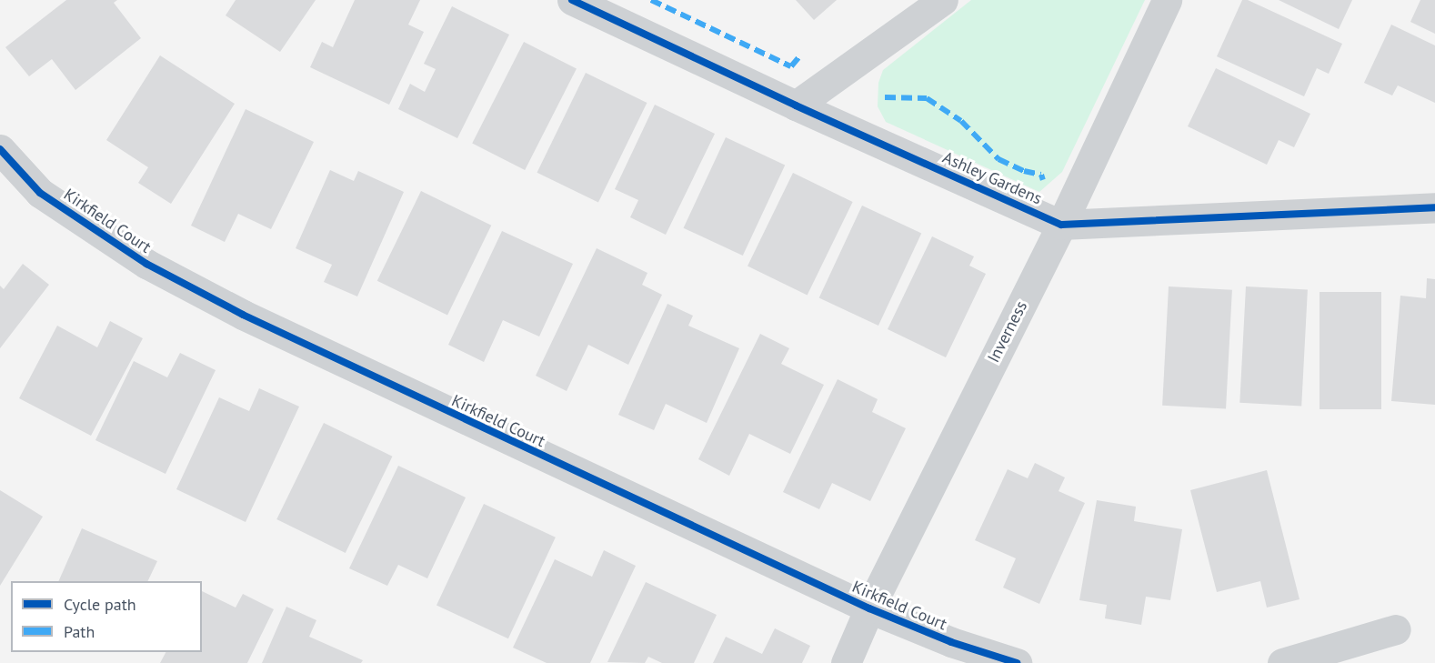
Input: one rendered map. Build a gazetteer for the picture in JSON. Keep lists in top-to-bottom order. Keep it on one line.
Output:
{"streets":{"street":["Ashley Gardens","Kirkfield Court","Inverness"]},"crossings":[["Ashley Gardens","Inverness"],["Kirkfield Court","Inverness"]],"legend":["Cycle path","Path"]}
